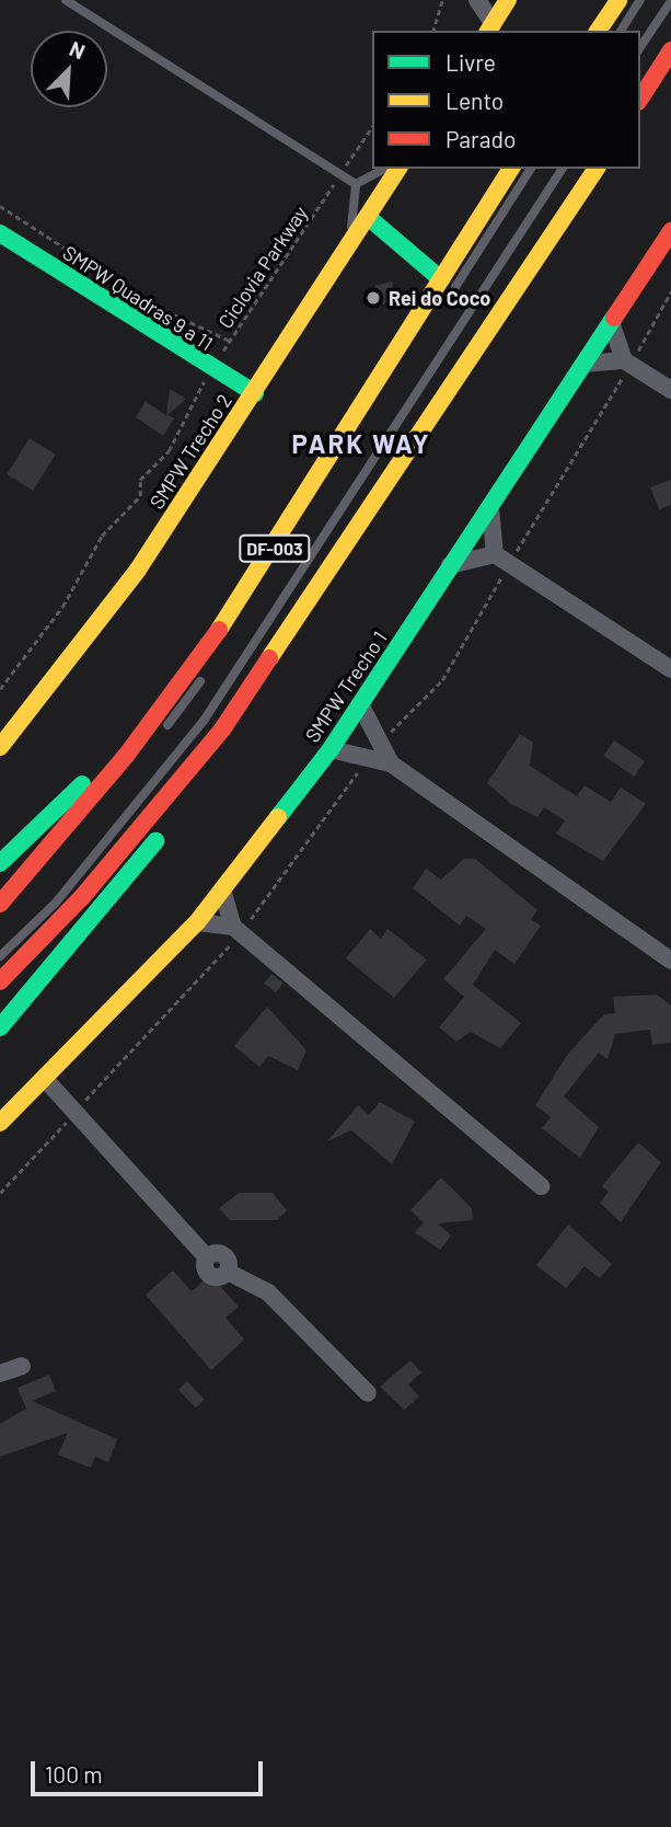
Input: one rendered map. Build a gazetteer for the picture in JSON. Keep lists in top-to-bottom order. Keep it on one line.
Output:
{"streets":{"main road":["SMPW Quadras 9 a 11","SMPW Trecho 2","DF-003","SMPW Trecho 1"],"path":["Ciclovia Parkway"]},"crossings":[["Ciclovia Parkway","SMPW Quadras 9 a 11"],["SMPW Quadras 9 a 11","SMPW Trecho 2"]],"districts":["PARK WAY"],"places":["Rei do Coco"],"legend":["Livre","Lento","Parado"],"scale_bar":"100 m","north":"top right"}
